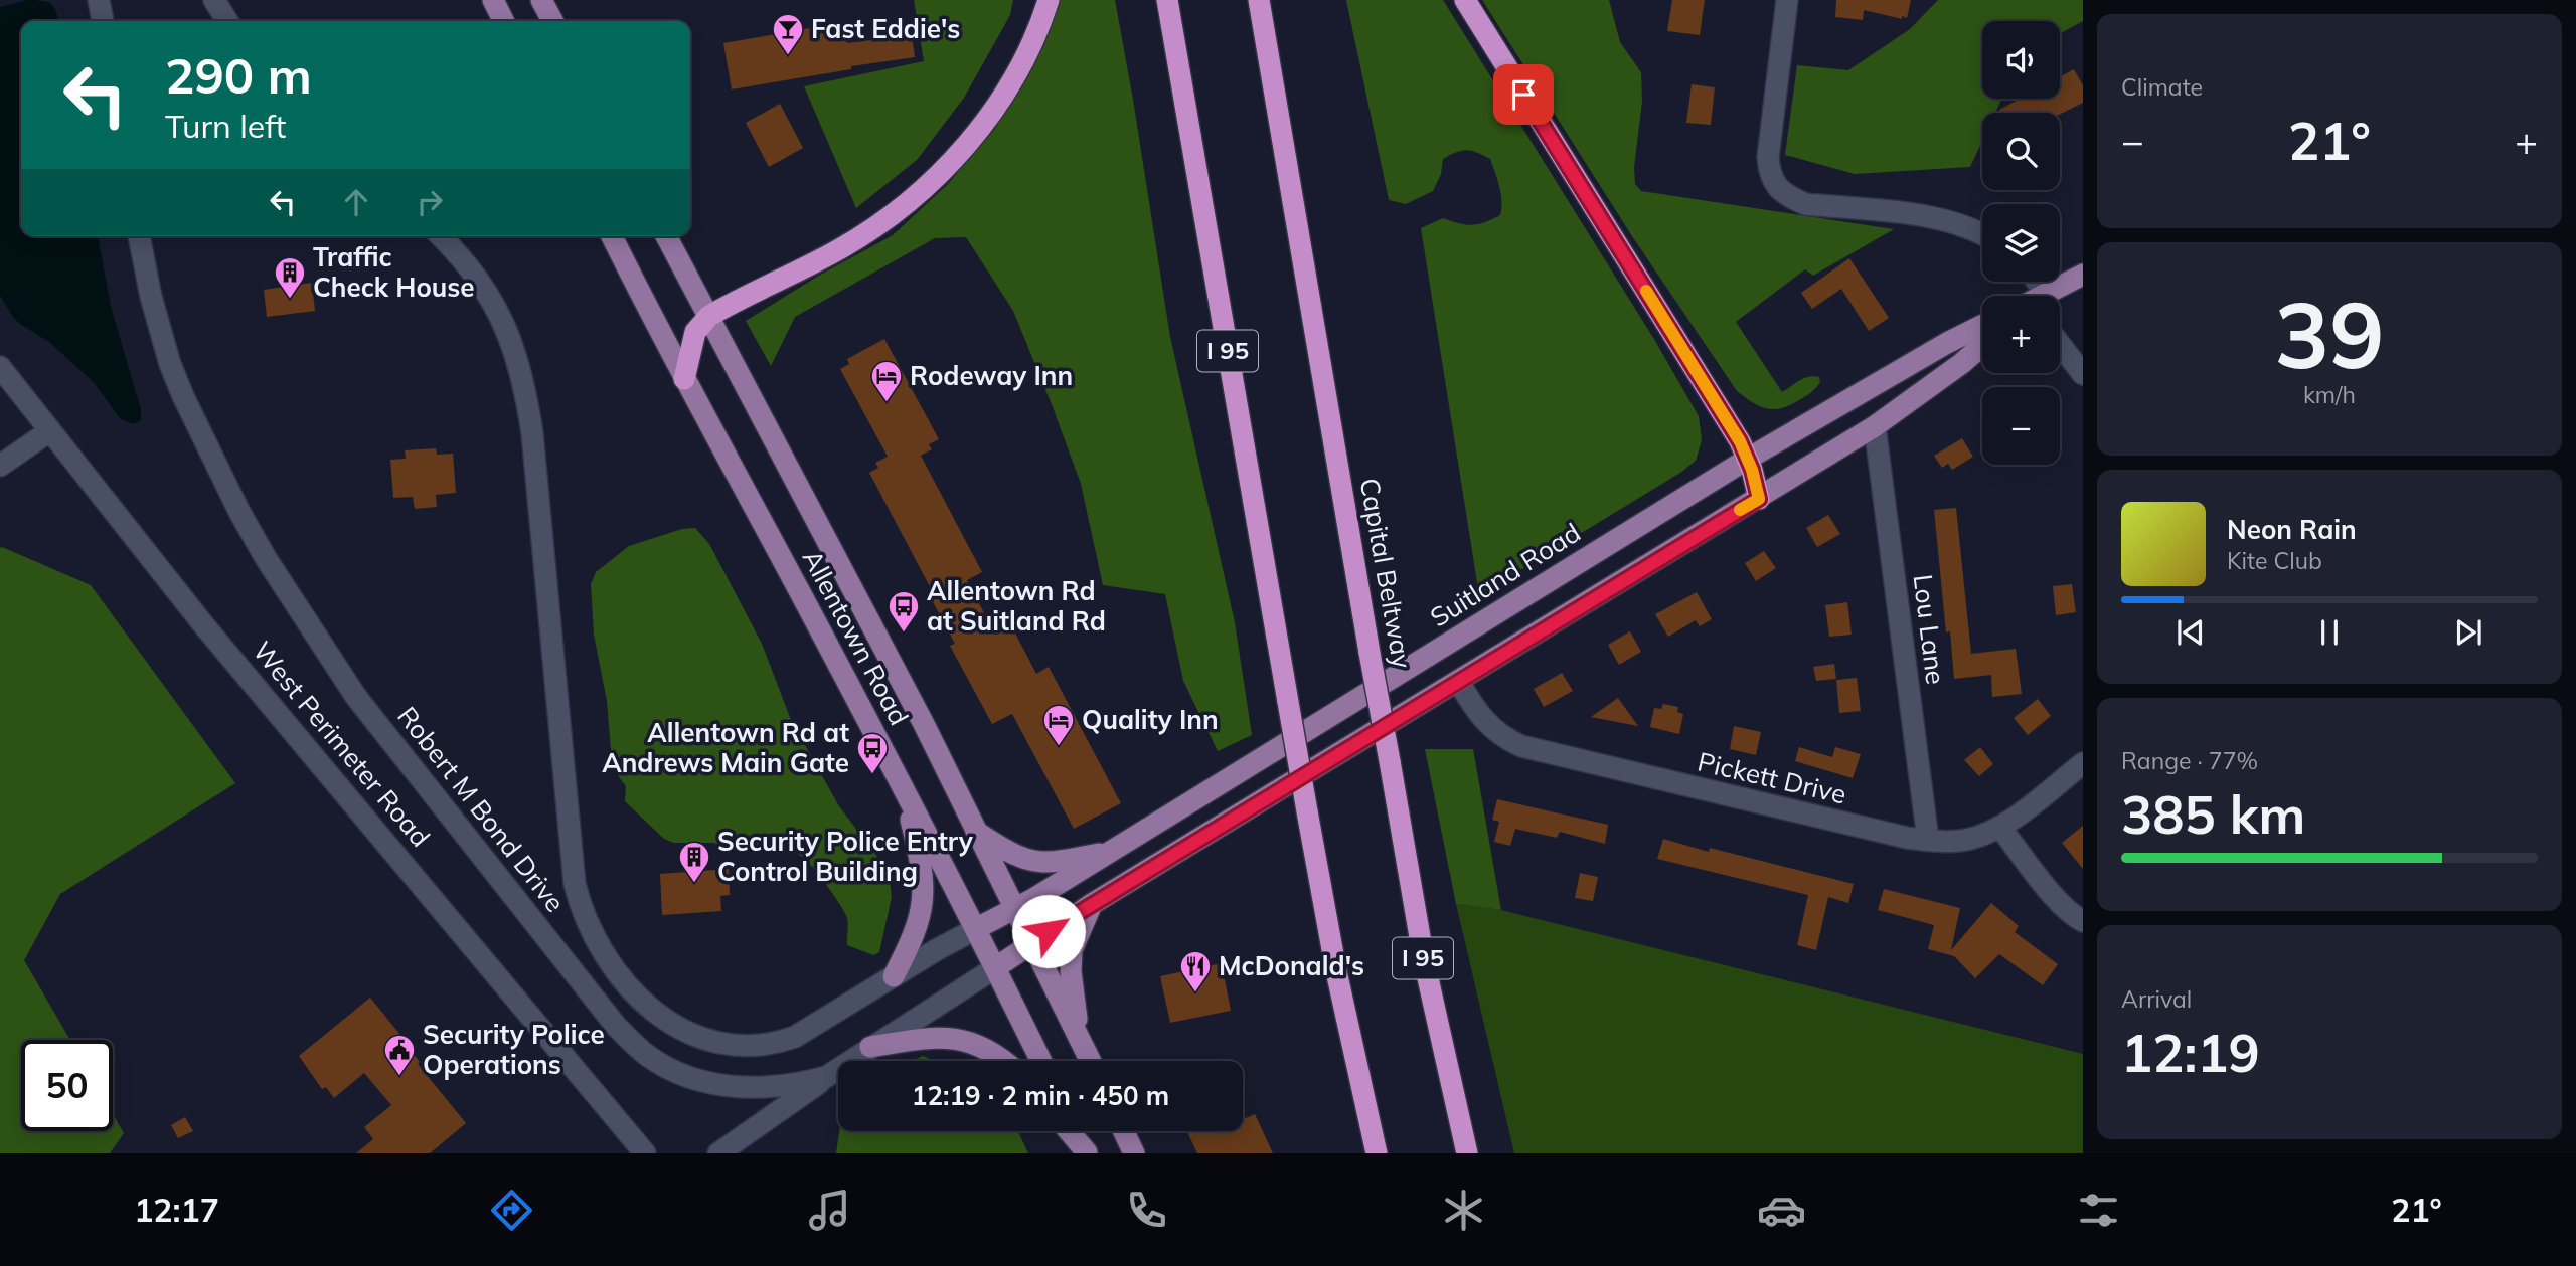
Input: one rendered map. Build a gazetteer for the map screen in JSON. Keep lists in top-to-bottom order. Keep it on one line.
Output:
{"streets":{"highway":["I 95","Capital Beltway"],"main road":["Suitland Road","Allentown Road"],"street":["Lou Lane","West Perimeter Road","Pickett Drive","Robert M Bond Drive"]},"crossings":[["Suitland Road","Allentown Road"],["Suitland Road","Robert M Bond Drive"],["Lou Lane","Pickett Drive"],["Allentown Road","Robert M Bond Drive"]],"places":{"bar":["Fast Eddie's"],"building":["Traffic Check House","Security Police Entry Control Building"],"hotel":["Rodeway Inn","Quality Inn"],"bus stop":["Allentown Rd at Suitland Rd","Allentown Rd at Andrews Main Gate"],"restaurant":["McDonald's"],"public building":["Security Police Operations"]},"page":{"tile":["Climate",["39","km/h"],["Range · 77%","385 km"],["Arrival","12:19"]],"map_buttons":["+","−"],"turn":["290 m","Turn left"],"heat":["−","21°","+"],"song":["Neon Rain","Kite Club"],"limit":"50","trip":"12:19 · 2 min · 450 m","tabs":["12:17","21°"]}}
